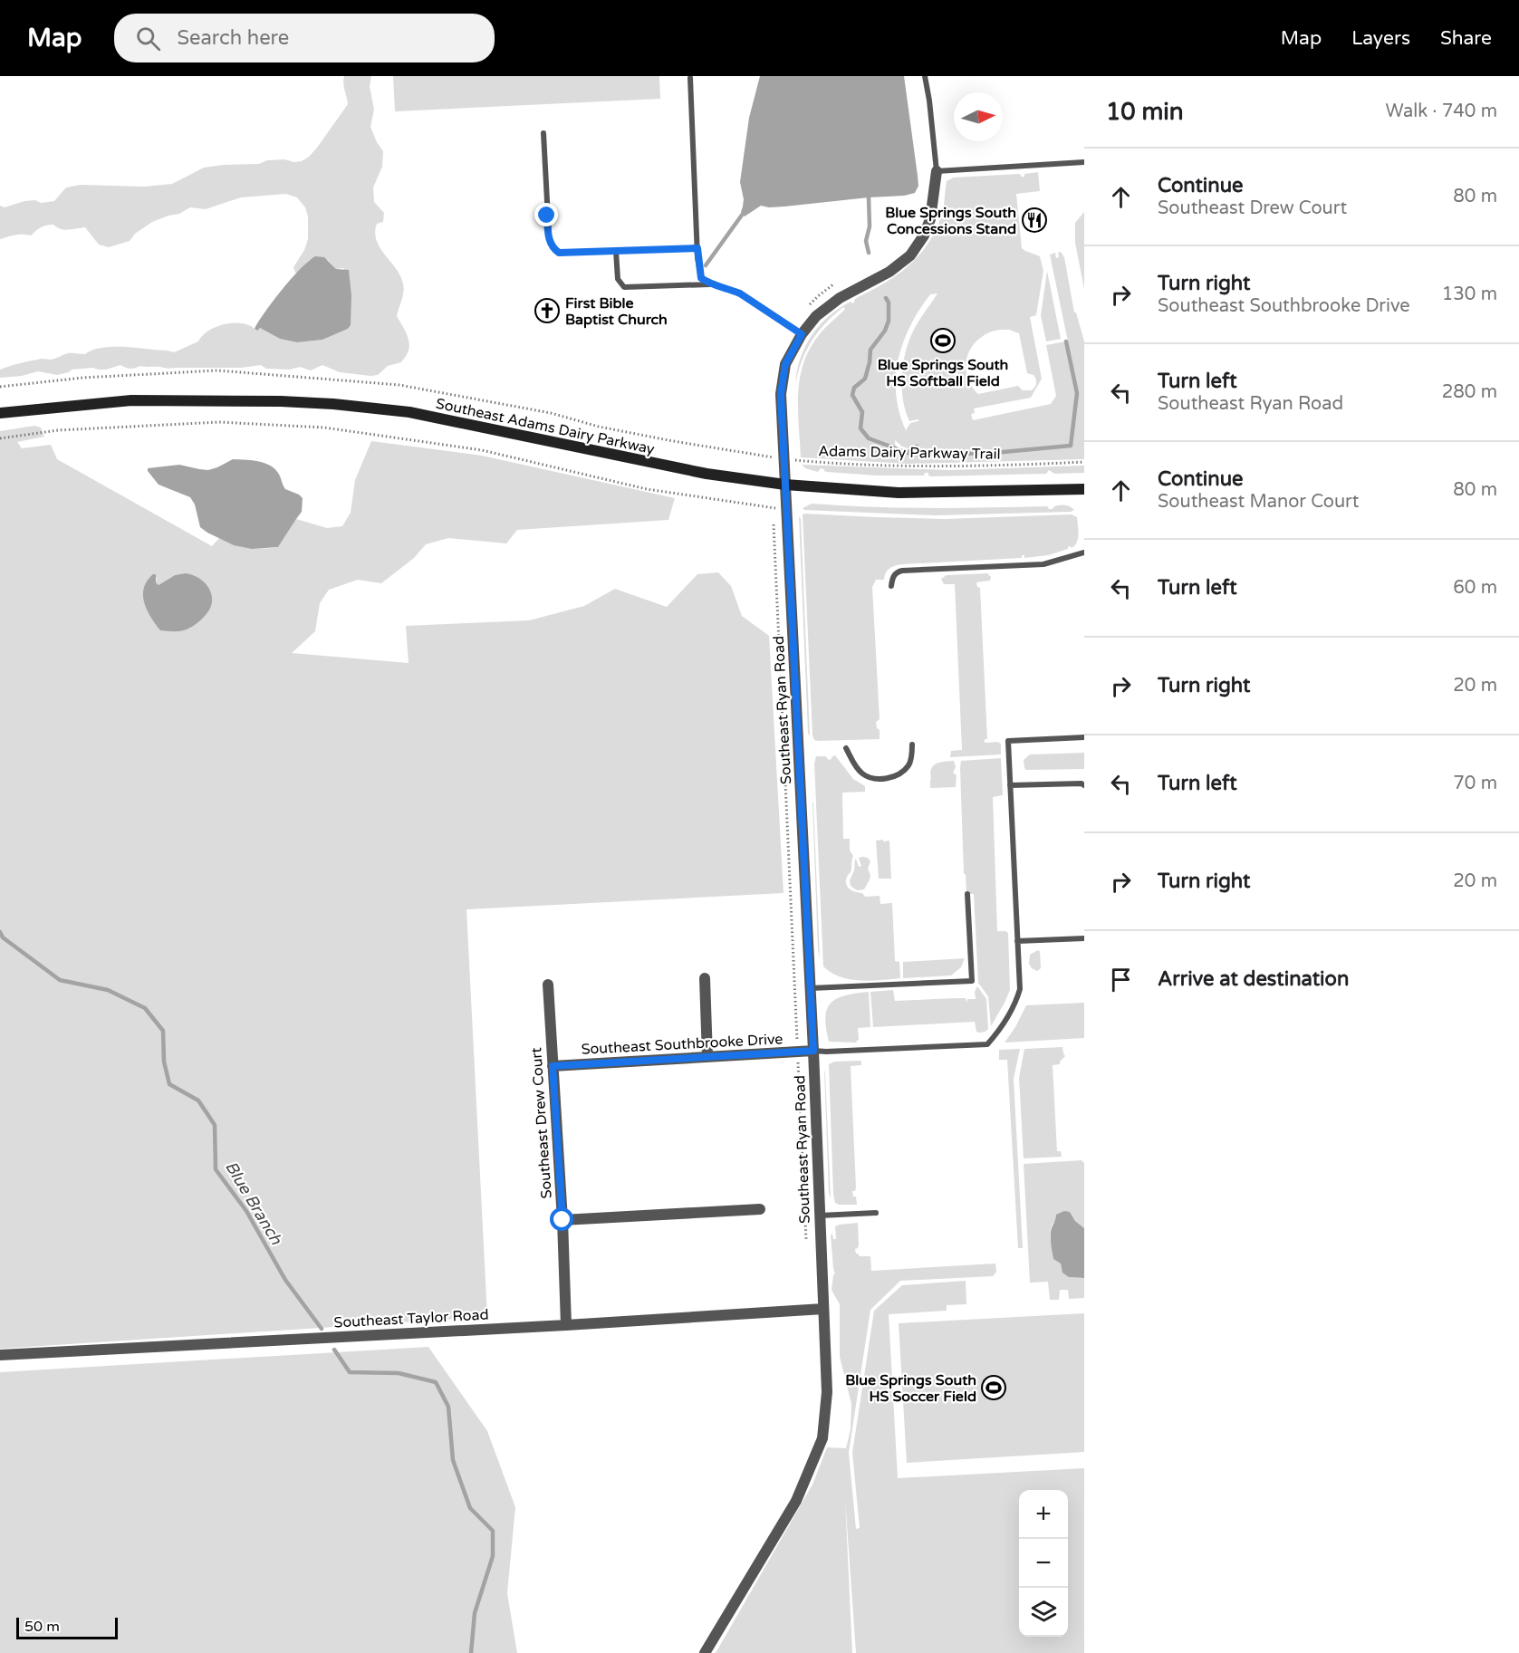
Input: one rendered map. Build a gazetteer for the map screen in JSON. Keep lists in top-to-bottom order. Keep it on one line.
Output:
{"streets":{"main road":["Southeast Adams Dairy Parkway"],"street":["Southeast Ryan Road","Southeast Southbrooke Drive","Southeast Drew Court","Southeast Taylor Road"],"path":["Adams Dairy Parkway Trail"]},"crossings":[["Southeast Adams Dairy Parkway","Southeast Ryan Road"],["Southeast Ryan Road","Southeast Southbrooke Drive"],["Southeast Ryan Road","Southeast Taylor Road"],["Southeast Southbrooke Drive","Southeast Drew Court"],["Southeast Drew Court","Southeast Taylor Road"]],"water":["Blue Branch"],"places":{"restaurant":["Blue Springs South Concessions Stand"],"church":["First Bible Baptist Church"],"sports":["Blue Springs South HS Softball Field","Blue Springs South HS Soccer Field"]},"scale_bar":"50 m","north":"right","page":{"header":"Map","search":"Search here","nav":["Map","Layers","Share"],"heading":["10 min","Walk · 740 m"],"list":[["Continue","Southeast Drew Court","80 m"],["Turn right","Southeast Southbrooke Drive","130 m"],["Turn left","Southeast Ryan Road","280 m"],["Continue","Southeast Manor Court","80 m"],["Turn left","60 m"],["Turn right","20 m"],["Turn left","70 m"],["Turn right","20 m"],"Arrive at destination"],"map_buttons":["+","−"],"scale":"50 m"}}
